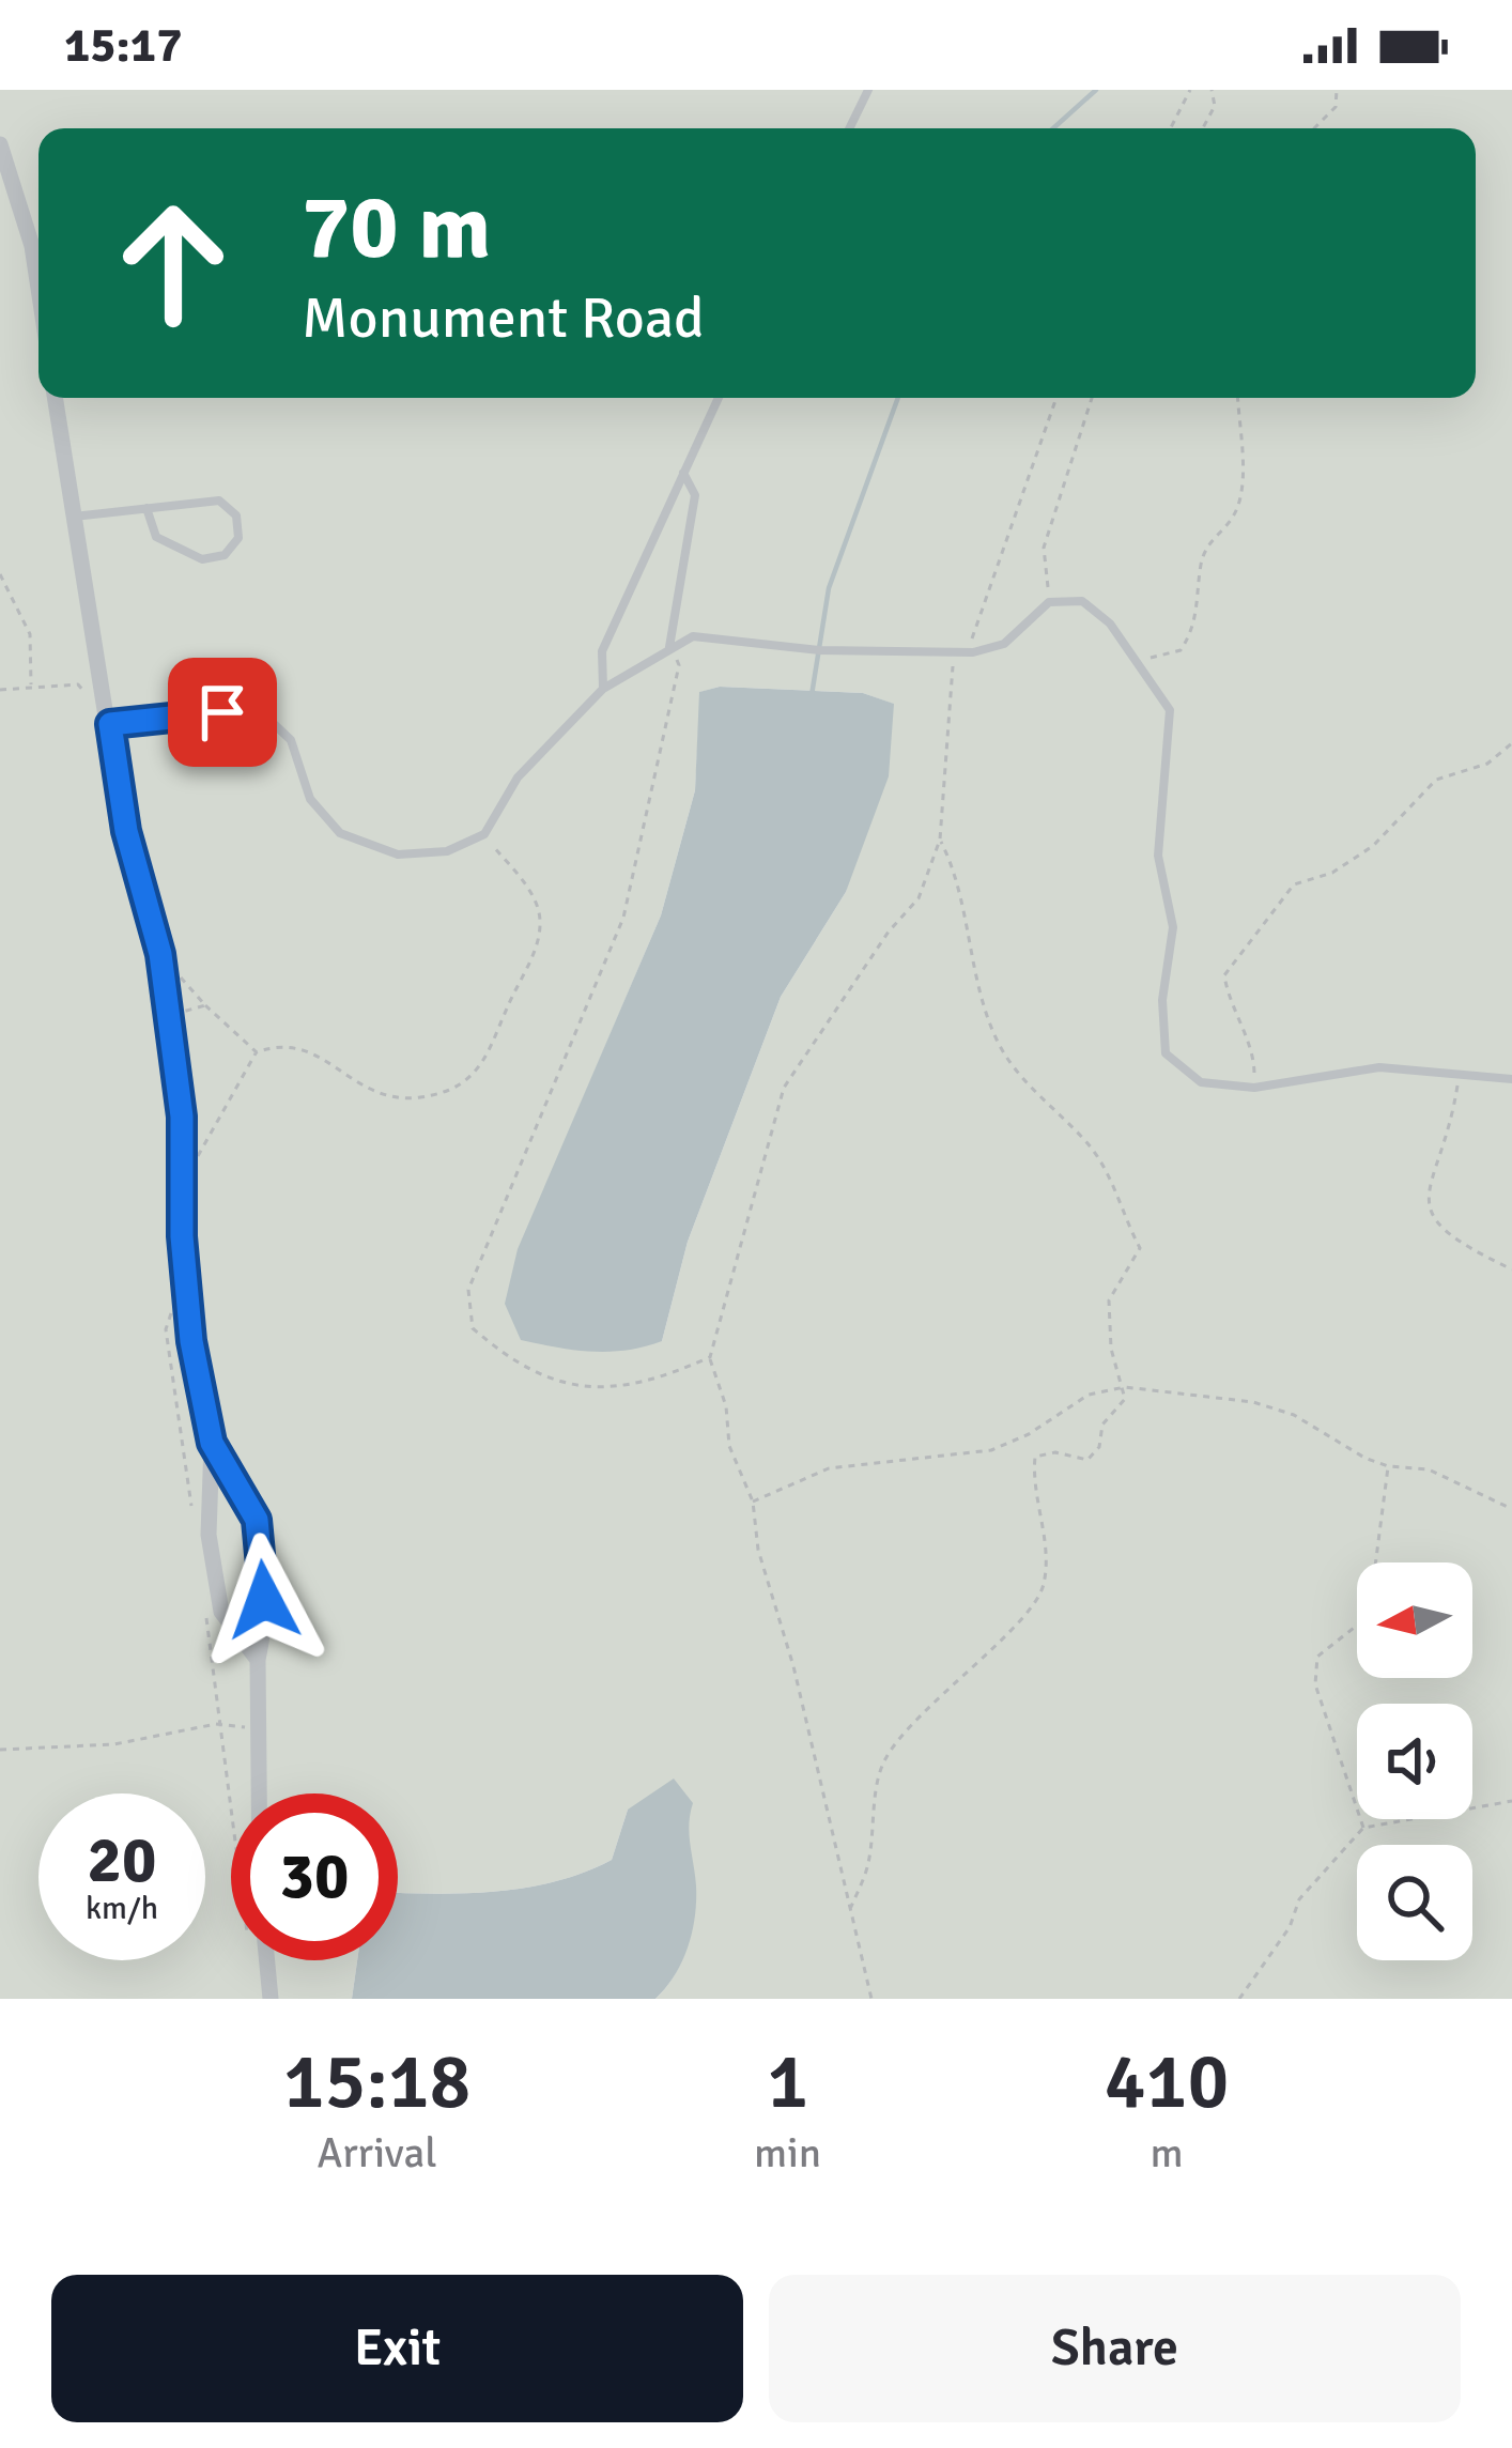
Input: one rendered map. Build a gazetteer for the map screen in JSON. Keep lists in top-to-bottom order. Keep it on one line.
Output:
{"north":"left","page":{"status":"15:17","turn":["70 m","Monument Road"],"speed":"20 km/h","limit":"30","eta":["15:18","Arrival","1","min","410","m"],"buttons":["Exit","Share"]}}
